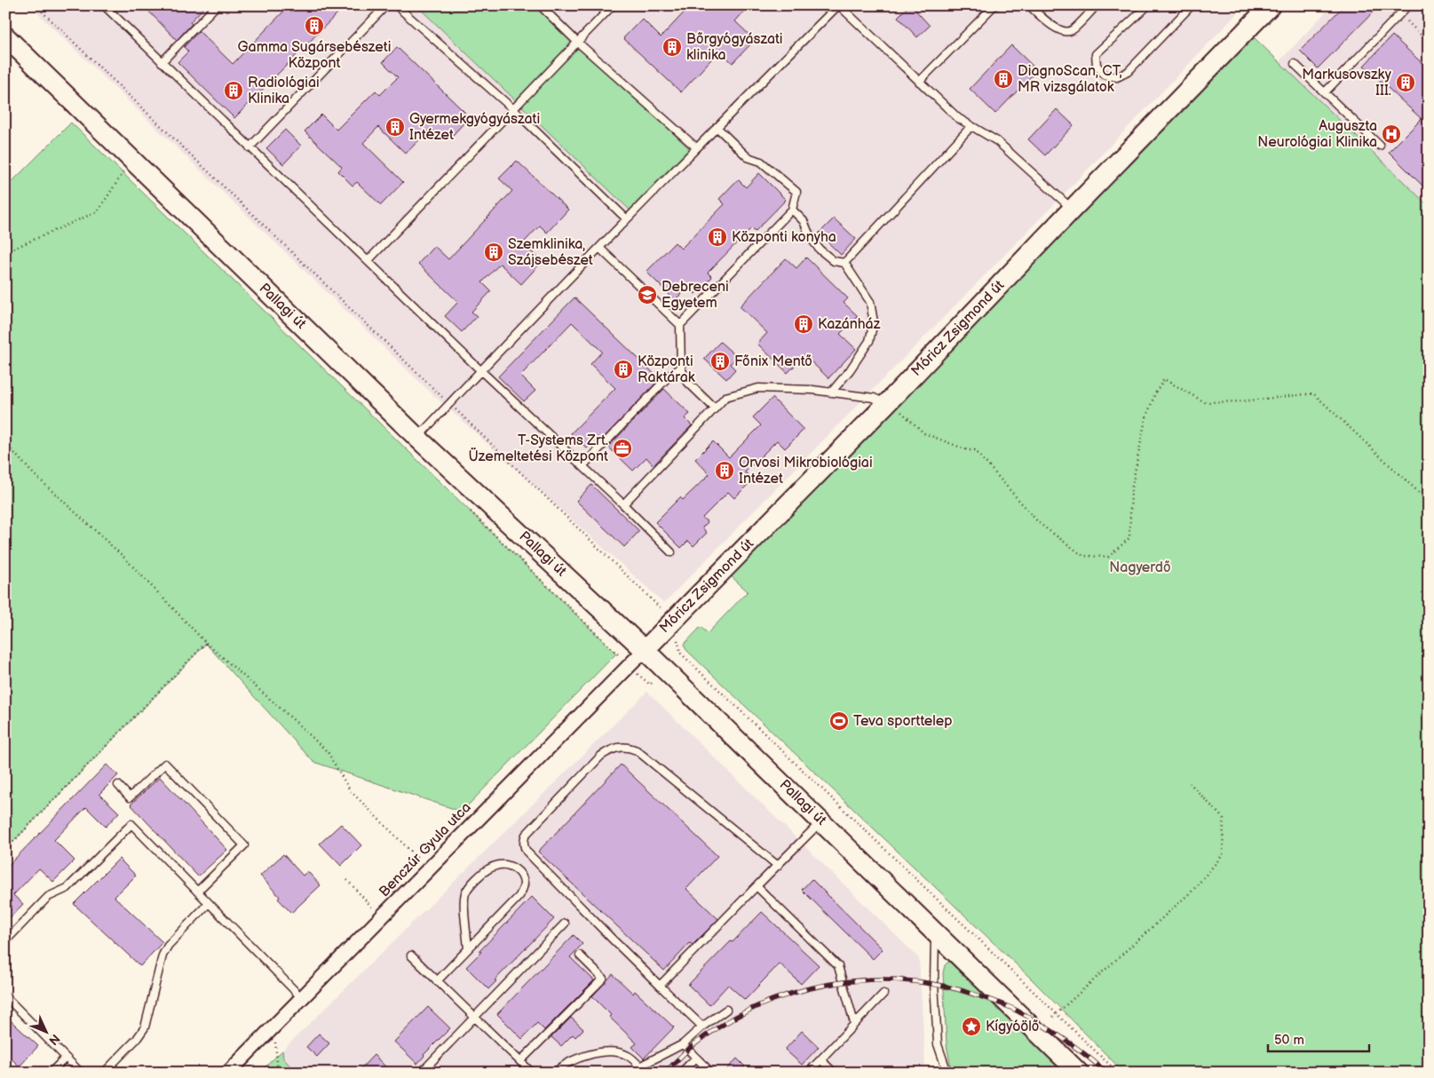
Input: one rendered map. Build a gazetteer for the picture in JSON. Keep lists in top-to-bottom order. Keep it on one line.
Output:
{"streets":{"street":["Pallagi út","Móricz Zsigmond út","Benczúr Gyula utca"]},"crossings":[["Pallagi út","Móricz Zsigmond út"],["Pallagi út","Benczúr Gyula utca"],["Móricz Zsigmond út","Benczúr Gyula utca"]],"parks":["Nagyerdő"],"places":{"building":["Gamma Sugársebészeti Központ","Bőrgyógyászati klinika","DiagnoScan, CT, MR vizsgálatok","Markusovszky III.","Radiológiai Klinika","Gyermekgyógyászati Intézet","Központi konyha","Szemklinika, Szájsebészet","Kazánház","Főnix Mentő","Központi Raktárak","Orvosi Mikrobiológiai Intézet"],"hospital":["Auguszta Neurológiai Klinika"],"school or university":["Debreceni Egyetem"],"office":["T-Systems Zrt. Üzemeltetési Központ"],"sports":["Teva sporttelep"],"place":["Kígyóölő"]},"scale_bar":"50 m","north":"bottom right"}
